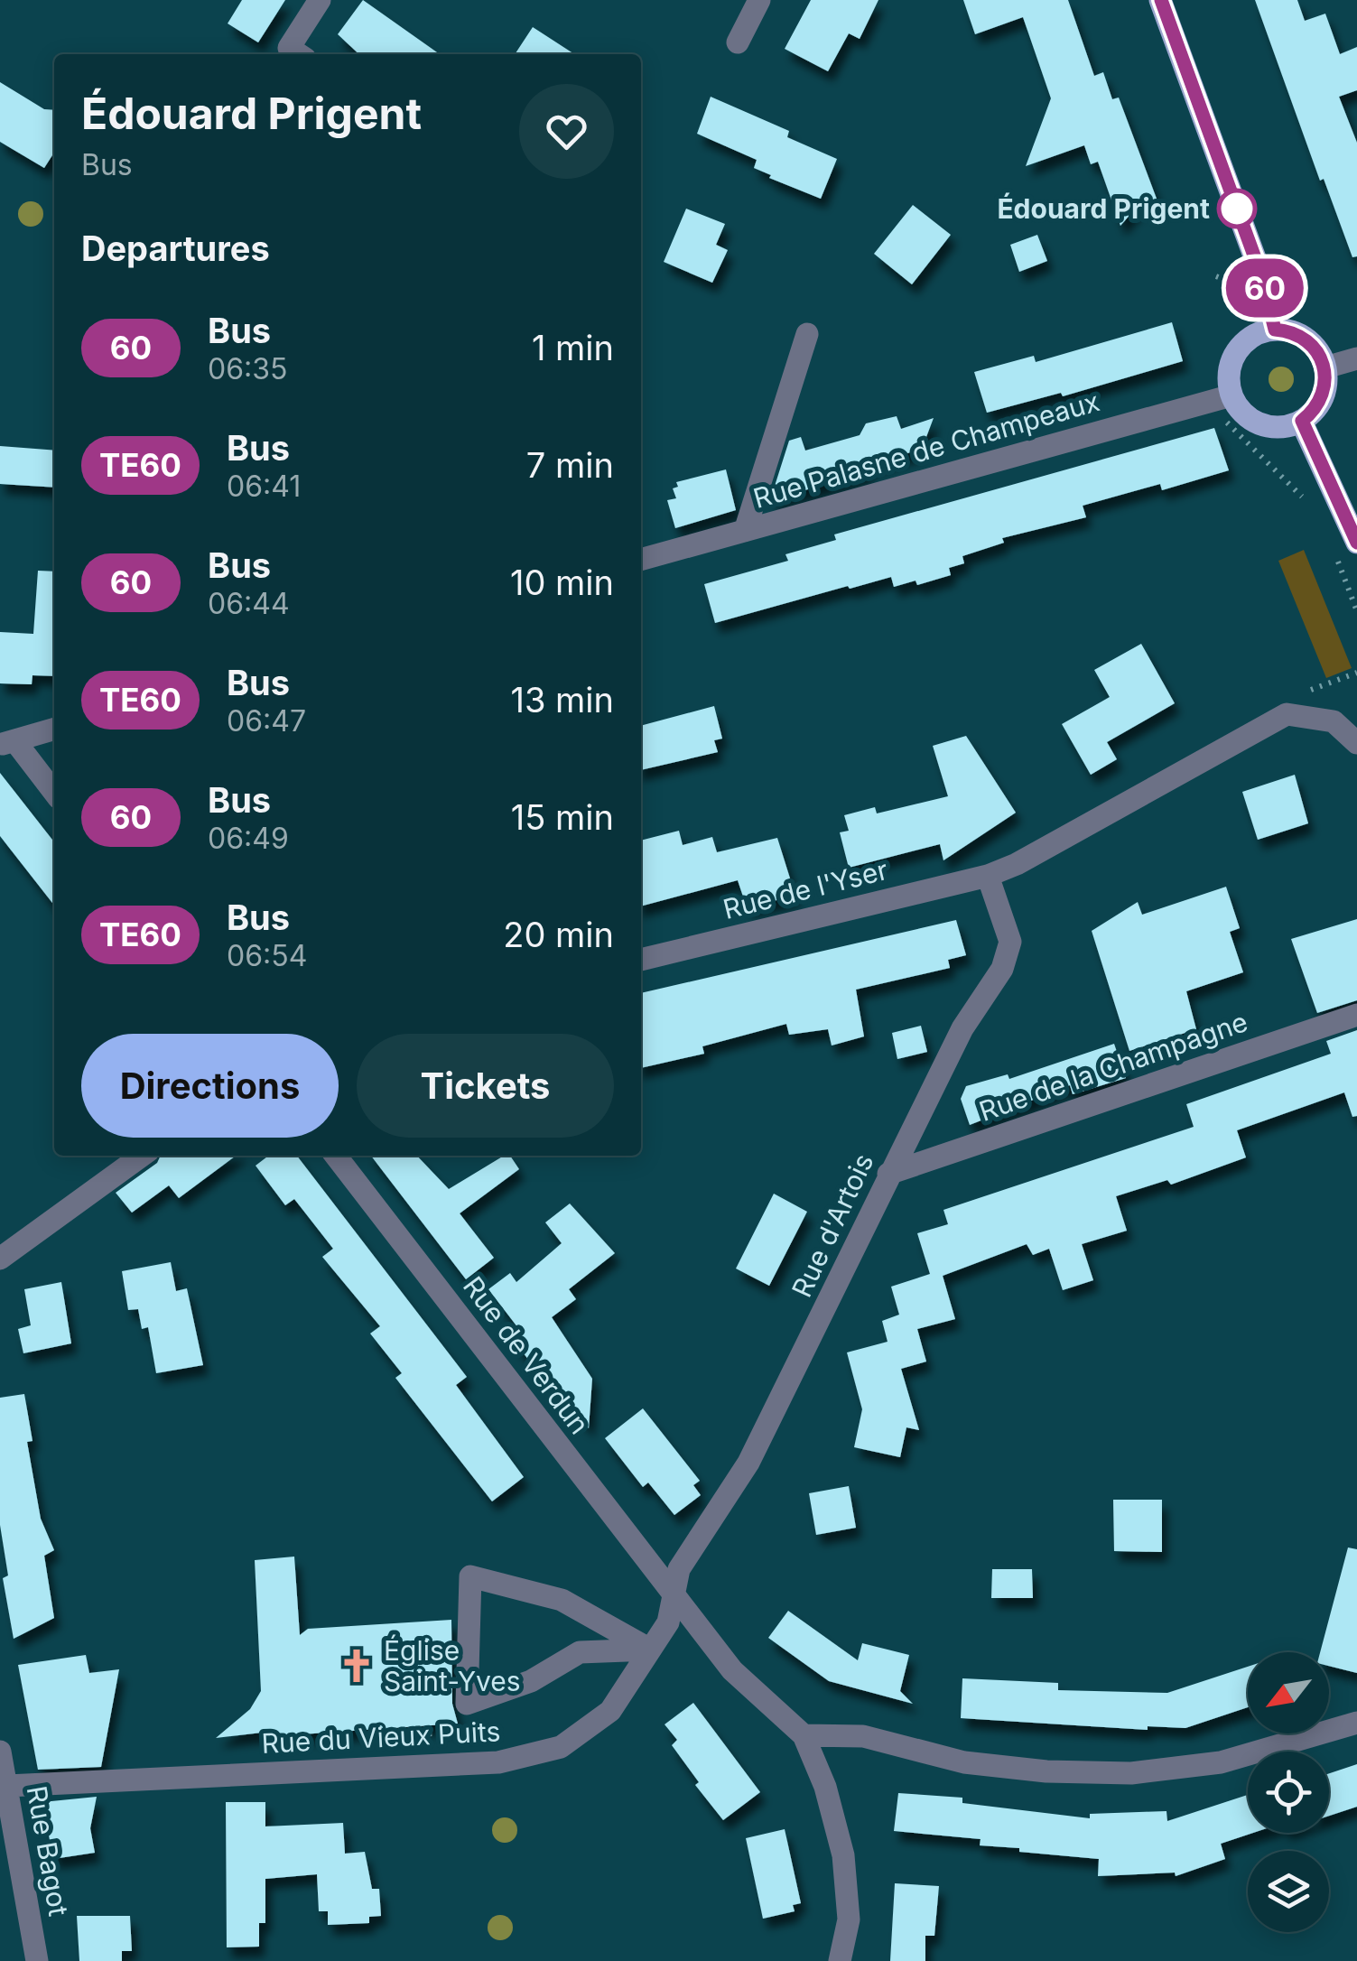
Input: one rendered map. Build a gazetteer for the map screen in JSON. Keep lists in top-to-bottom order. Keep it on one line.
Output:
{"streets":{"street":["Rue Palasne de Champeaux","Rue de l'Yser","Rue de la Champagne","Rue d'Artois","Rue de Verdun","Rue du Vieux Puits","Rue Bagot"]},"crossings":[["Rue de l'Yser","Rue d'Artois"],["Rue de la Champagne","Rue d'Artois"],["Rue d'Artois","Rue de Verdun"],["Rue d'Artois","Rue du Vieux Puits"],["Rue de Verdun","Rue du Vieux Puits"],["Rue du Vieux Puits","Rue Bagot"]],"places":{"other":["Édouard Prigent"],"church":["Église Saint-Yves"]},"lines":["bus line 60"],"north":"bottom left","page":{"on_map":"60","heading":[["Édouard Prigent","Bus"],"Departures"],"list":[{"mark":"60","name":"Bus","note":"06:35","value":"1 min"},{"mark":"TE60","name":"Bus","note":"06:41","value":"7 min"},{"mark":"60","name":"Bus","note":"06:44","value":"10 min"},{"mark":"TE60","name":"Bus","note":"06:47","value":"13 min"},{"mark":"60","name":"Bus","note":"06:49","value":"15 min"},{"mark":"TE60","name":"Bus","note":"06:54","value":"20 min"}],"buttons":["Directions","Tickets"]}}
